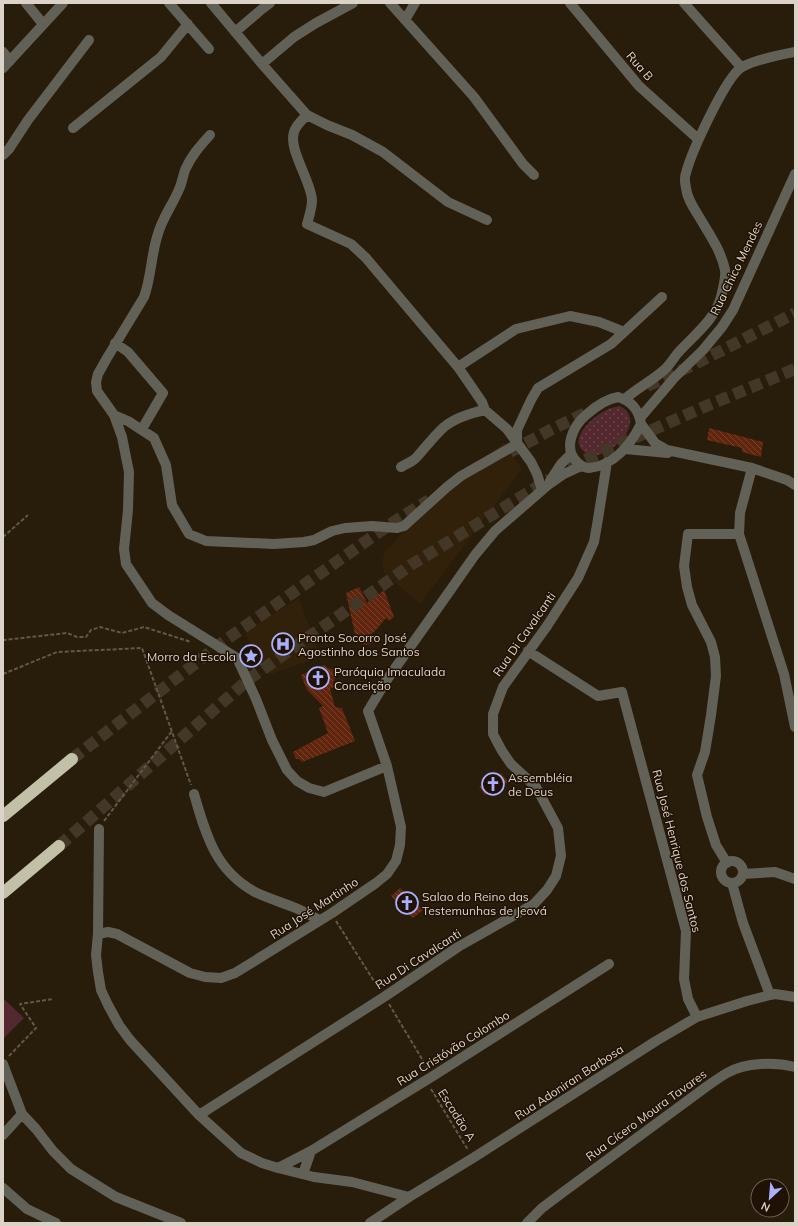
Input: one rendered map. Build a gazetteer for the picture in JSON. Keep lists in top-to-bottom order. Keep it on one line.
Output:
{"streets":{"street":["Rua B","Rua Chico Mendes","Rua Di Cavalcanti","Rua José Henrique dos Santos","Rua José Martinho","Rua Cristóvão Colombo","Rua Adoniran Barbosa","Rua Cícero Moura Tavares"],"path":["Escadão A"]},"crossings":[["Rua B","Rua Chico Mendes"],["Rua Chico Mendes","Rua Di Cavalcanti"],["Rua Di Cavalcanti","Rua José Henrique dos Santos"],["Rua Di Cavalcanti","Escadão A"],["Rua José Henrique dos Santos","Rua Adoniran Barbosa"],["Rua José Martinho","Escadão A"],["Rua Cristóvão Colombo","Escadão A"],["Rua Adoniran Barbosa","Escadão A"]],"places":{"hospital":["Pronto Socorro José Agostinho dos Santos"],"place":["Morro da Escola"],"church":["Paróquia Imaculada Conceição","Assembléia de Deus","Salao do Reino das Testemunhas de Jeová"]},"north":"bottom left"}
